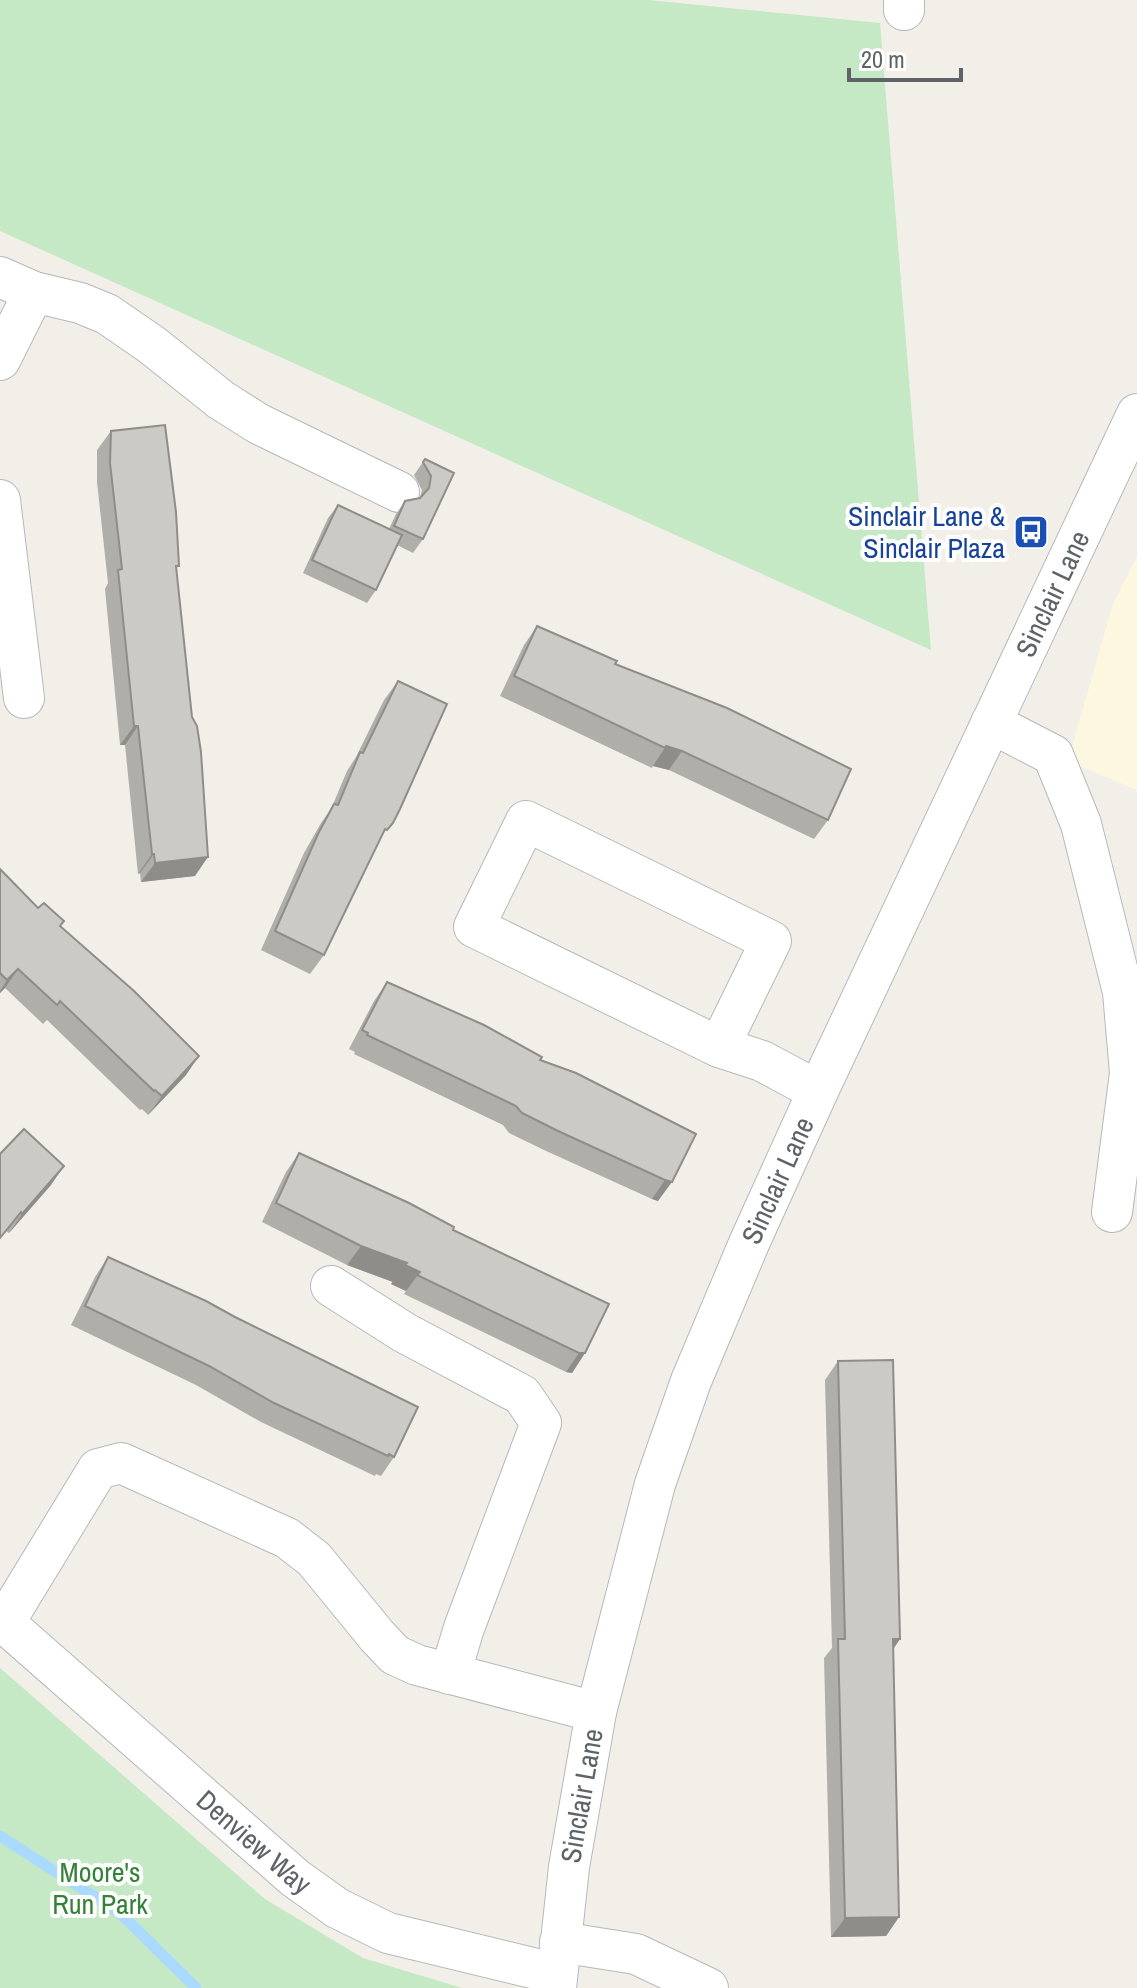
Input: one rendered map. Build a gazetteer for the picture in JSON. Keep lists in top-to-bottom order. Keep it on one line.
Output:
{"streets":{"street":["Sinclair Lane","Denview Way"]},"crossings":[["Sinclair Lane","Denview Way"]],"parks":["Moore's Run Park"],"places":{"bus stop":["Sinclair Lane & Sinclair Plaza"]},"scale_bar":"20 m"}
